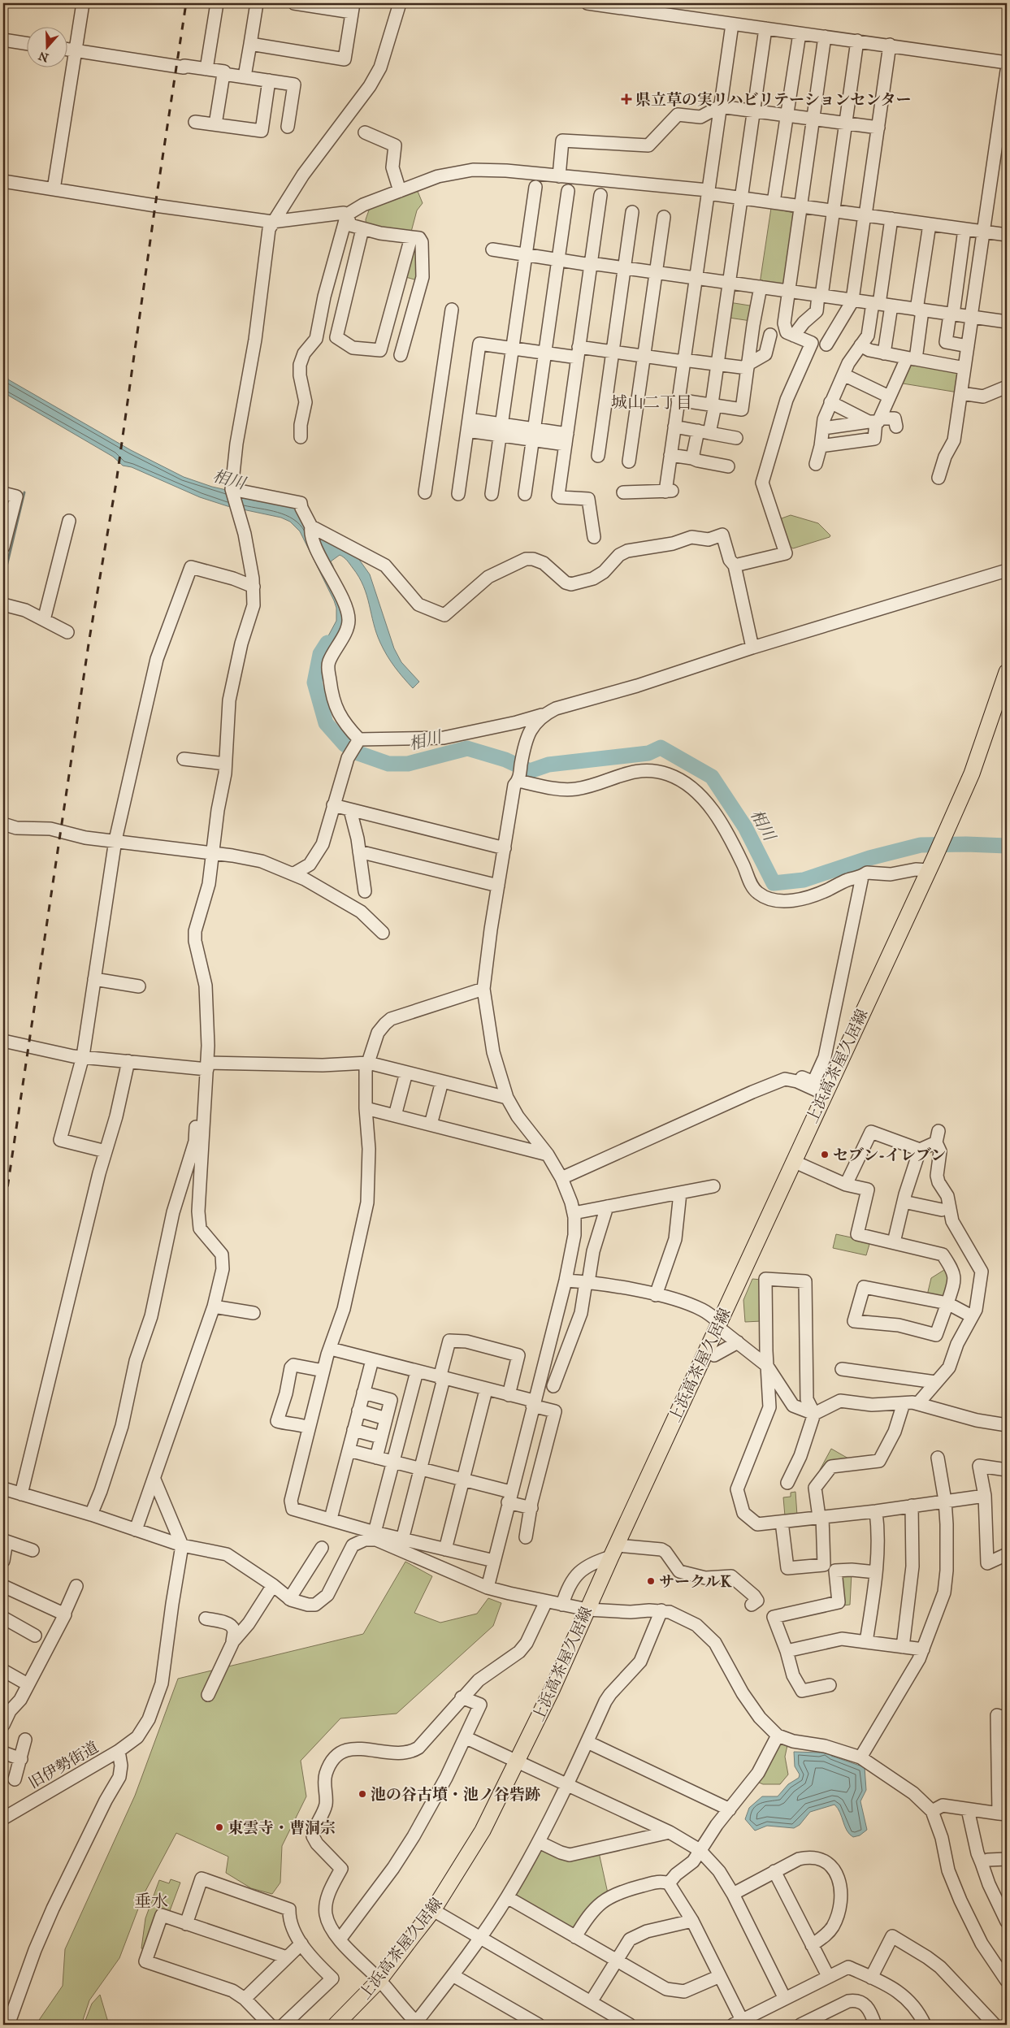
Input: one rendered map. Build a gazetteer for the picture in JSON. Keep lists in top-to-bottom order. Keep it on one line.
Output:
{"streets":{"main road":["上浜高茶屋久居線"],"street":["旧伊勢街道"]},"districts":["城山二丁目","垂水"],"water":["相川"],"places":{"health":["県立草の実リハビリテーションセンター"],"other":["セブン-イレブン","サークルK","池の谷古墳・池ノ谷砦跡","東雲寺・曹洞宗"]},"north":"bottom"}
